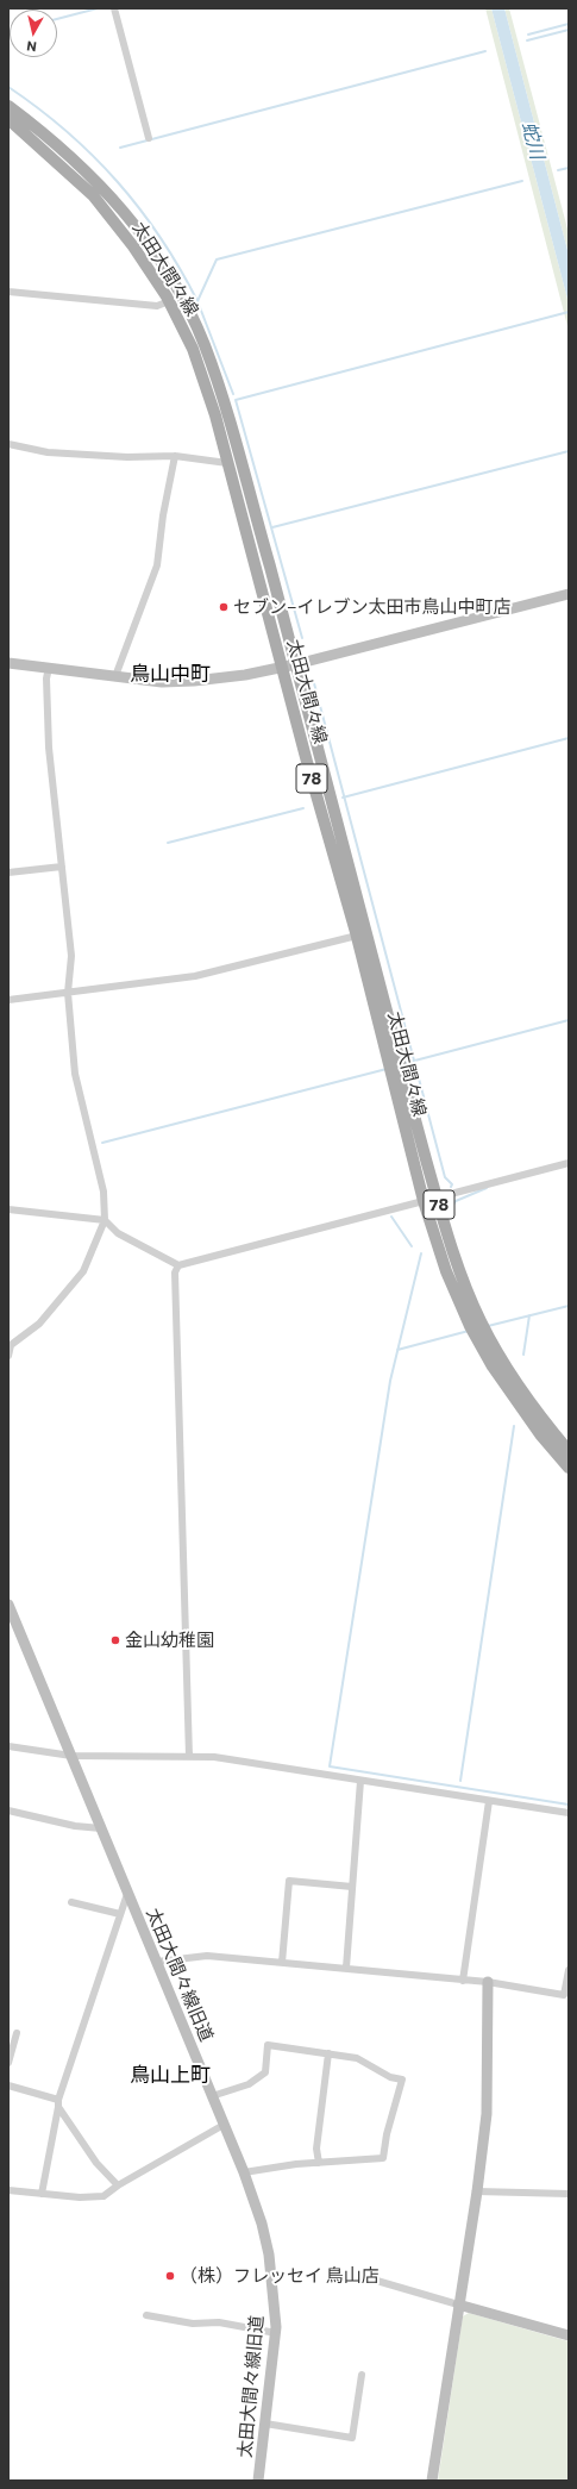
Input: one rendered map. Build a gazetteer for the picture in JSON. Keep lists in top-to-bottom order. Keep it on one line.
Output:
{"streets":{"main road":["太田大間々線","78"],"street":["太田大間々線旧道"]},"districts":["鳥山中町","鳥山上町"],"water":["蛇川"],"places":["セブン−イレブン太田市鳥山中町店","金山幼稚園","（株）フレッセイ 鳥山店"],"north":"bottom"}
